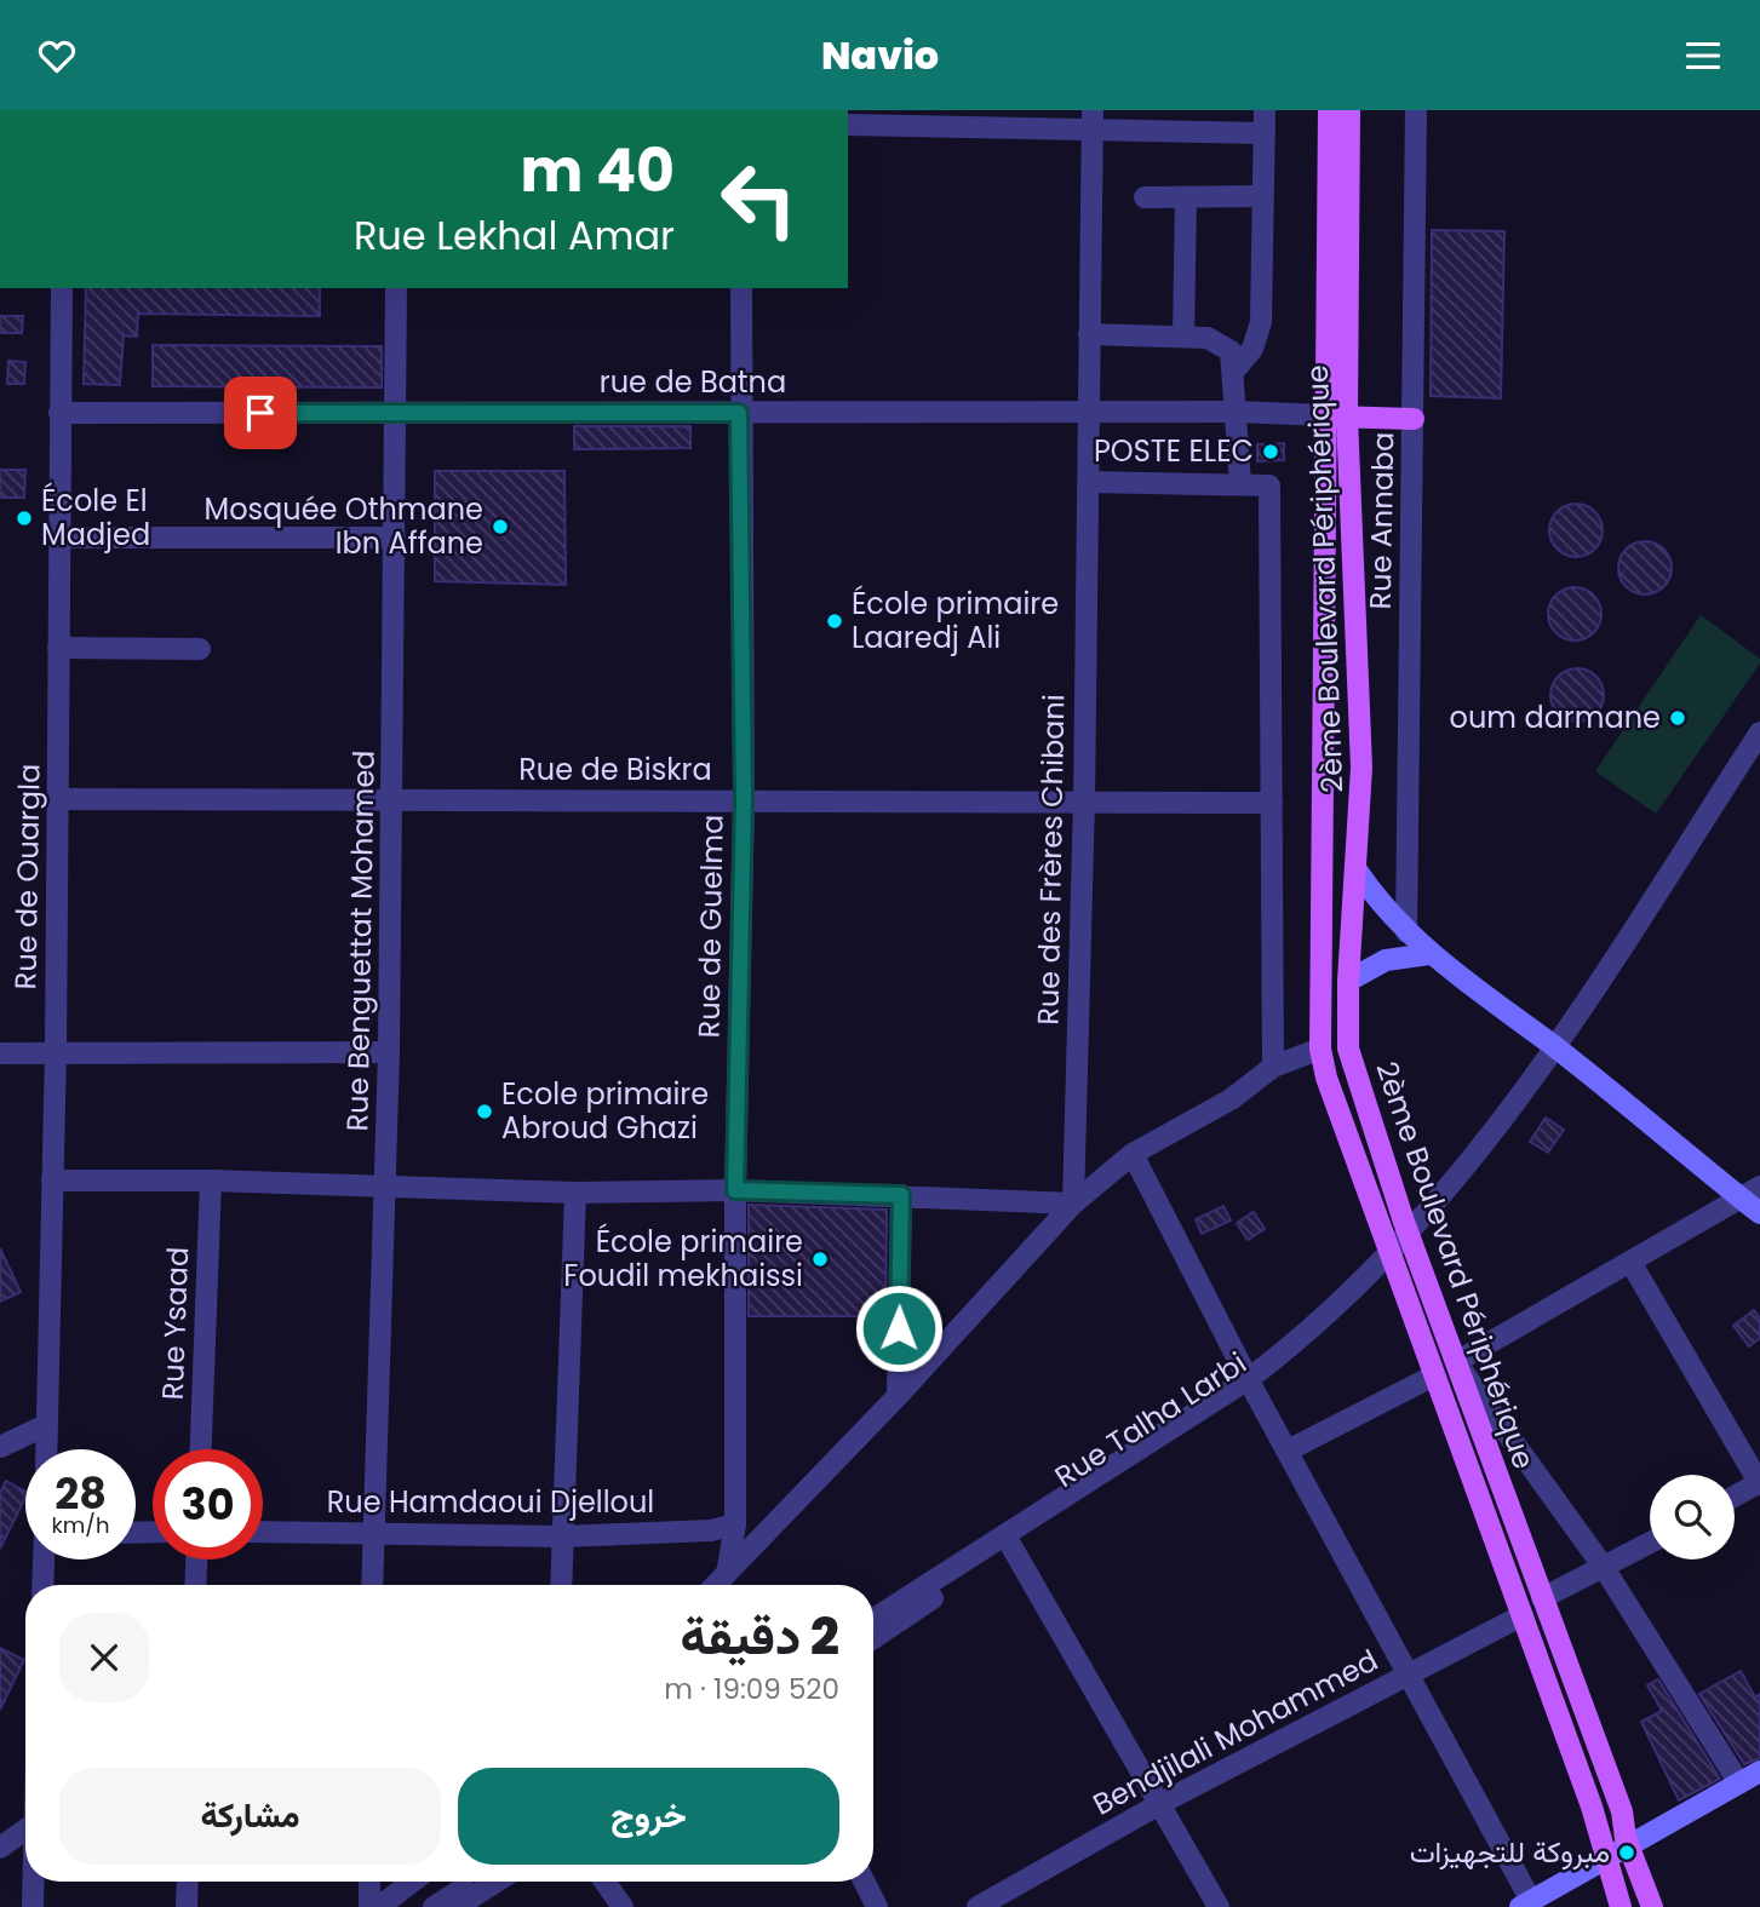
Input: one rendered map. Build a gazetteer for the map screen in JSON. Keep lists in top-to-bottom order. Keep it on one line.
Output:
{"streets":{"main road":["2ème Boulevard Périphérique"],"street":["rue de Batna","Rue Annaba","Rue de Biskra","Rue des Frères Chibani","Rue de Ouargla","Rue de Guelma","Rue Benguettat Mohamed","Rue Ysaad","Rue Talha Larbi","Rue Hamdaoui Djelloul","Bendjilali Mohammed"]},"crossings":[["rue de Batna","2ème Boulevard Périphérique"],["rue de Batna","Rue des Frères Chibani"],["rue de Batna","Rue de Ouargla"],["rue de Batna","Rue de Guelma"],["rue de Batna","Rue Benguettat Mohamed"],["2ème Boulevard Périphérique","Bendjilali Mohammed"],["Rue de Biskra","Rue des Frères Chibani"],["Rue de Biskra","Rue de Ouargla"],["Rue de Biskra","Rue de Guelma"],["Rue de Biskra","Rue Benguettat Mohamed"],["Rue de Guelma","Rue Hamdaoui Djelloul"],["Rue Benguettat Mohamed","Rue Hamdaoui Djelloul"]],"places":["POSTE ELEC","École El Madjed","Mosquée Othmane Ibn Affane","École primaire Laaredj Ali","oum darmane","Ecole primaire Abroud Ghazi","École primaire Foudil mekhaissi","مبروكة للتجهيزات"],"page":{"header":"Navio","turn":["40 m","Rue Lekhal Amar"],"speed":"28 km/h","limit":"30","heading":["2 دقيقة","520 m · 19:09"],"buttons":["خروج","مشاركة"]}}
